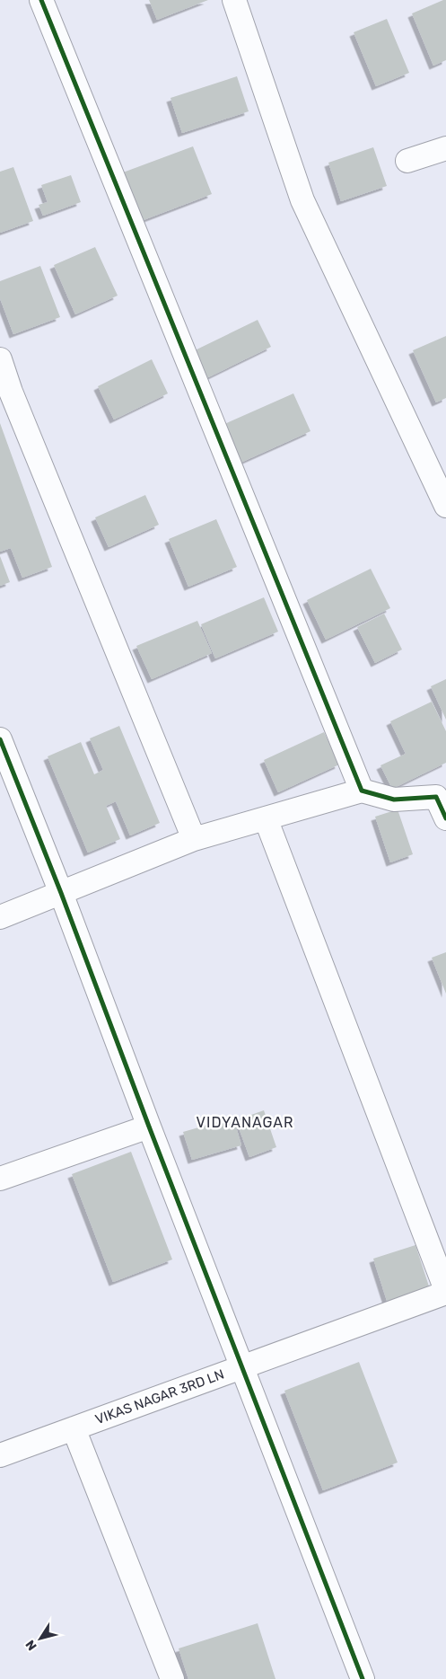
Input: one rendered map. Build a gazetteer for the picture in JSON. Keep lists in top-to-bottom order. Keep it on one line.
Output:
{"streets":{"street":["VIKAS NAGAR 3RD LN"]},"districts":["VIDYANAGAR"],"north":"bottom left"}
